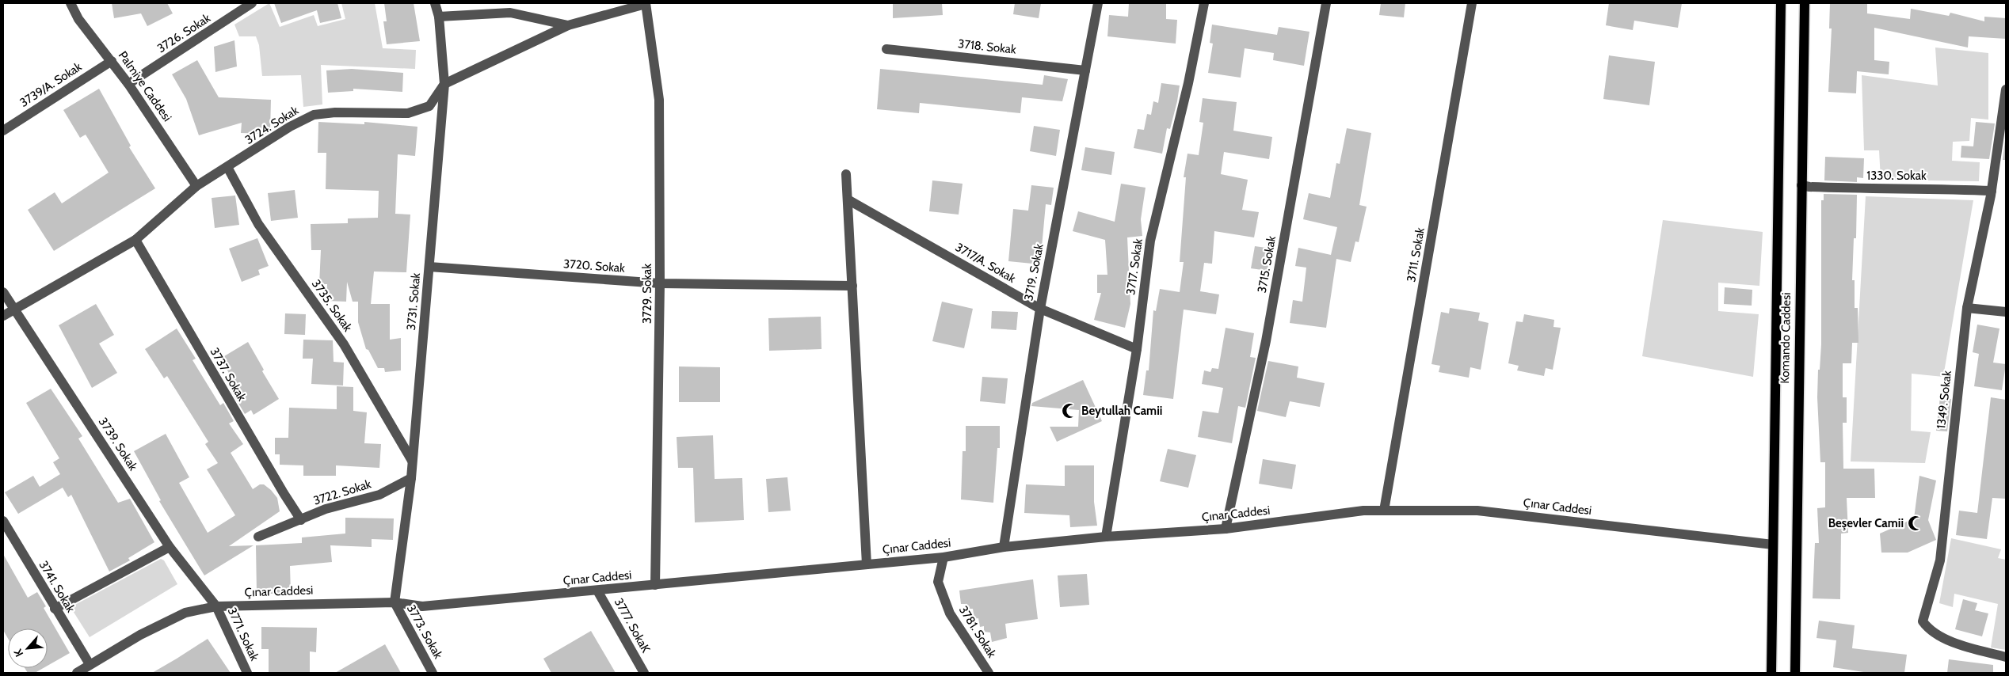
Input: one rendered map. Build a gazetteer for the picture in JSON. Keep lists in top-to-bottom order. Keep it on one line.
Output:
{"streets":{"main road":["Komando Caddesi"],"street":["3726. Sokak","3718. Sokak","3739/A. Sokak","Palmiye Caddesi","3724. Sokak","1330. Sokak","3711. Sokak","3717/A. Sokak","3715. Sokak","3720. Sokak","3717. Sokak","3719. Sokak","3729. Sokak","3731. Sokak","3735. Sokak","3737. Sokak","1349. Sokak","3739. Sokak","3722. Sokak","Çınar Caddesi","3741. Sokak","3777. SokaK","3773. Sokak","3781. Sokak","3771. Sokak"]},"crossings":[["3726. Sokak","Palmiye Caddesi"],["3718. Sokak","3719. Sokak"],["3739/A. Sokak","Palmiye Caddesi"],["Palmiye Caddesi","3724. Sokak"],["3724. Sokak","3731. Sokak"],["3724. Sokak","3735. Sokak"],["3724. Sokak","3737. Sokak"],["3724. Sokak","3739. Sokak"],["1330. Sokak","Komando Caddesi"],["1330. Sokak","1349. Sokak"],["3711. Sokak","Çınar Caddesi"],["3717/A. Sokak","3717. Sokak"],["3717/A. Sokak","3719. Sokak"],["3715. Sokak","Çınar Caddesi"],["3720. Sokak","3729. Sokak"],["3720. Sokak","3731. Sokak"],["3717. Sokak","Çınar Caddesi"],["3719. Sokak","Çınar Caddesi"],["3729. Sokak","Çınar Caddesi"],["3731. Sokak","3735. Sokak"],["3731. Sokak","3722. Sokak"],["3731. Sokak","Çınar Caddesi"],["3731. Sokak","3773. Sokak"],["Komando Caddesi","Çınar Caddesi"],["3737. Sokak","3722. Sokak"],["3739. Sokak","Çınar Caddesi"],["3739. Sokak","3771. Sokak"],["Çınar Caddesi","3741. Sokak"],["Çınar Caddesi","3777. SokaK"],["Çınar Caddesi","3773. Sokak"],["Çınar Caddesi","3781. Sokak"],["Çınar Caddesi","3771. Sokak"]],"places":{"mosque":["Beytullah Camii","Beşevler Camii"]},"north":"bottom left"}
